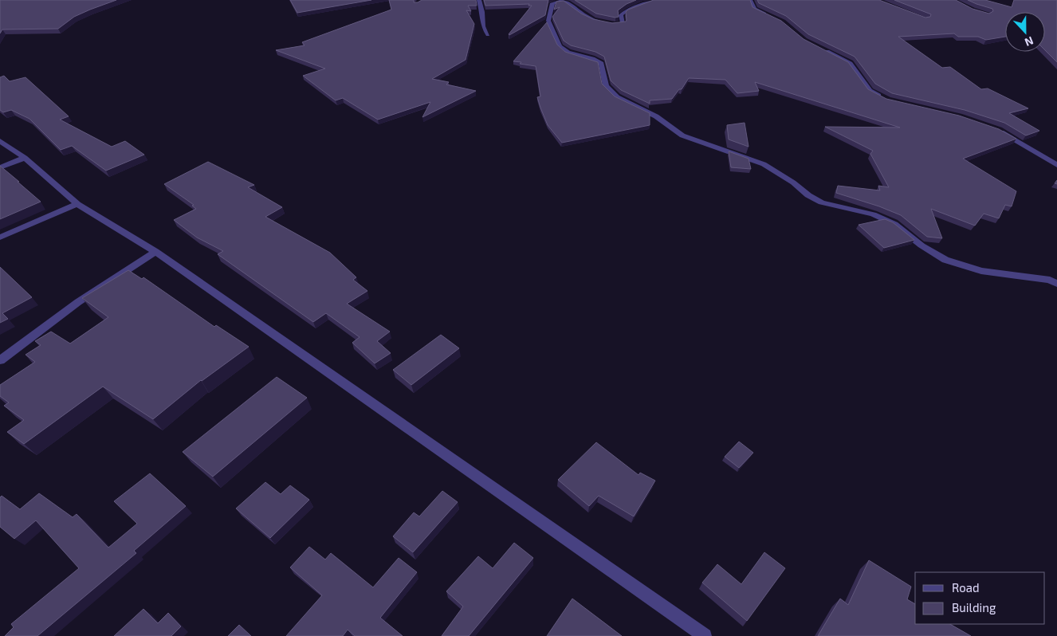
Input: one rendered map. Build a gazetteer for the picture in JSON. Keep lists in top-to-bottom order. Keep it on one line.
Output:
{"legend":["Road","Building"],"north":"bottom"}
